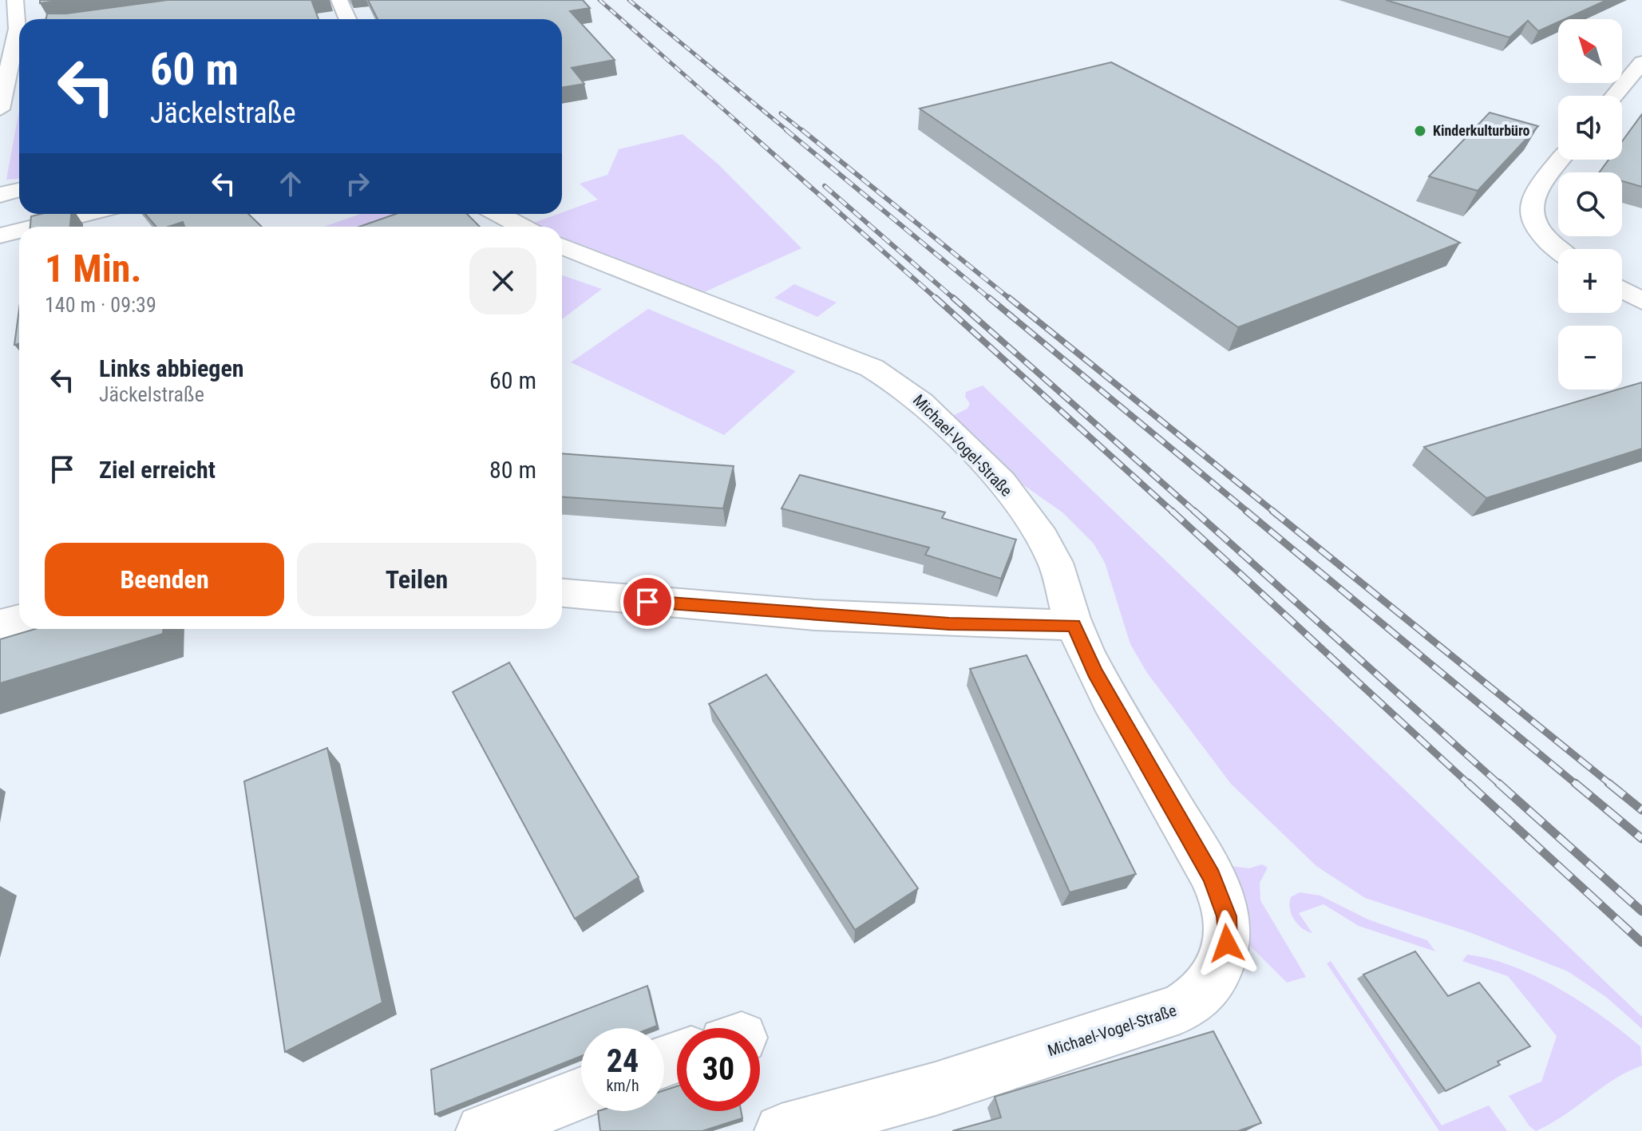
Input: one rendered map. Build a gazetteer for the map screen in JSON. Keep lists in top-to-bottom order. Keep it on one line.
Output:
{"streets":{"street":["Michael-Vogel-Straße"]},"places":["Kinderkulturbüro"],"north":"top left","page":{"map_buttons":["+","−"],"turn":["60 m","Jäckelstraße"],"heading":["1 Min.","140 m · 09:39"],"list":[{"name":"Links abbiegen","note":"Jäckelstraße","value":"60 m"},{"name":"Ziel erreicht","value":"80 m"}],"buttons":["Beenden","Teilen"],"speed":"24 km/h","limit":"30"}}
